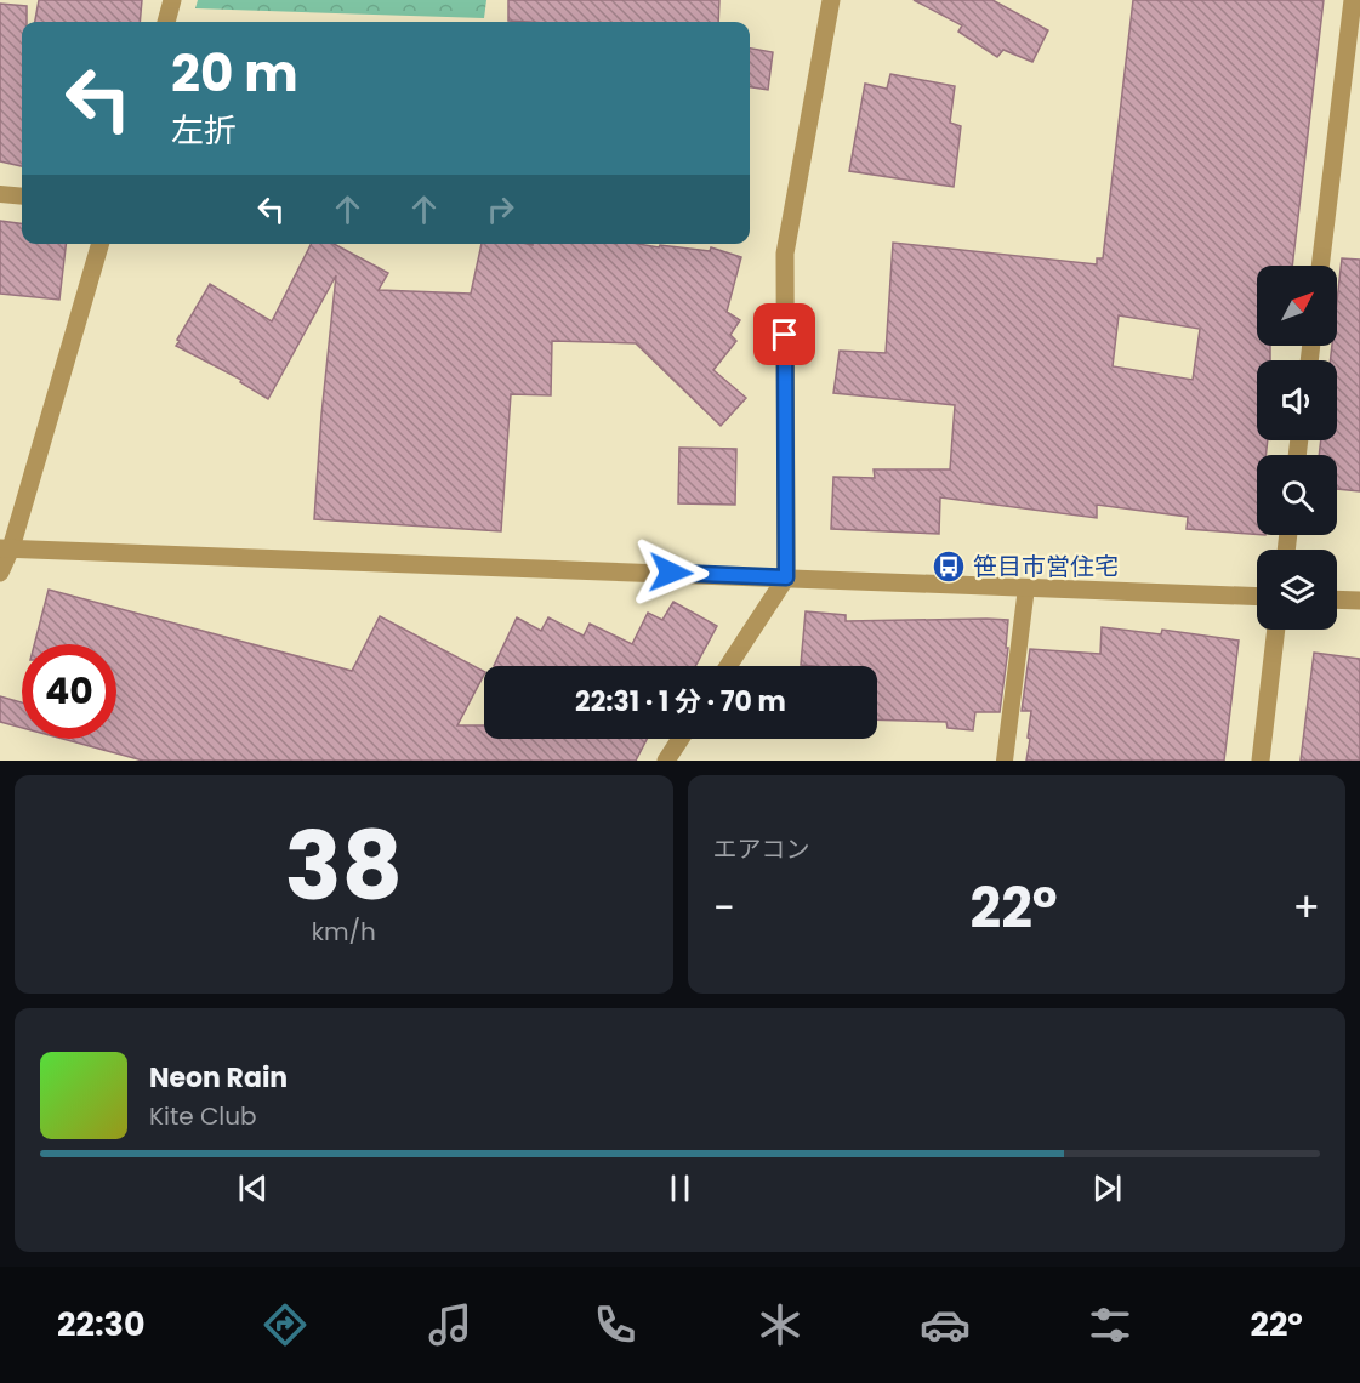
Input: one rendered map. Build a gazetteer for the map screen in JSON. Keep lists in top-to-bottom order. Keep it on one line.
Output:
{"places":{"bus stop":["笹目市営住宅"]},"north":"top right","page":{"turn":["20 m","左折"],"limit":"40","trip":"22:31 · 1 分 · 70 m","tile":[["38","km/h"],"エアコン"],"heat":["−","22°","+"],"song":["Neon Rain","Kite Club"],"tabs":["22:30","22°"]}}
